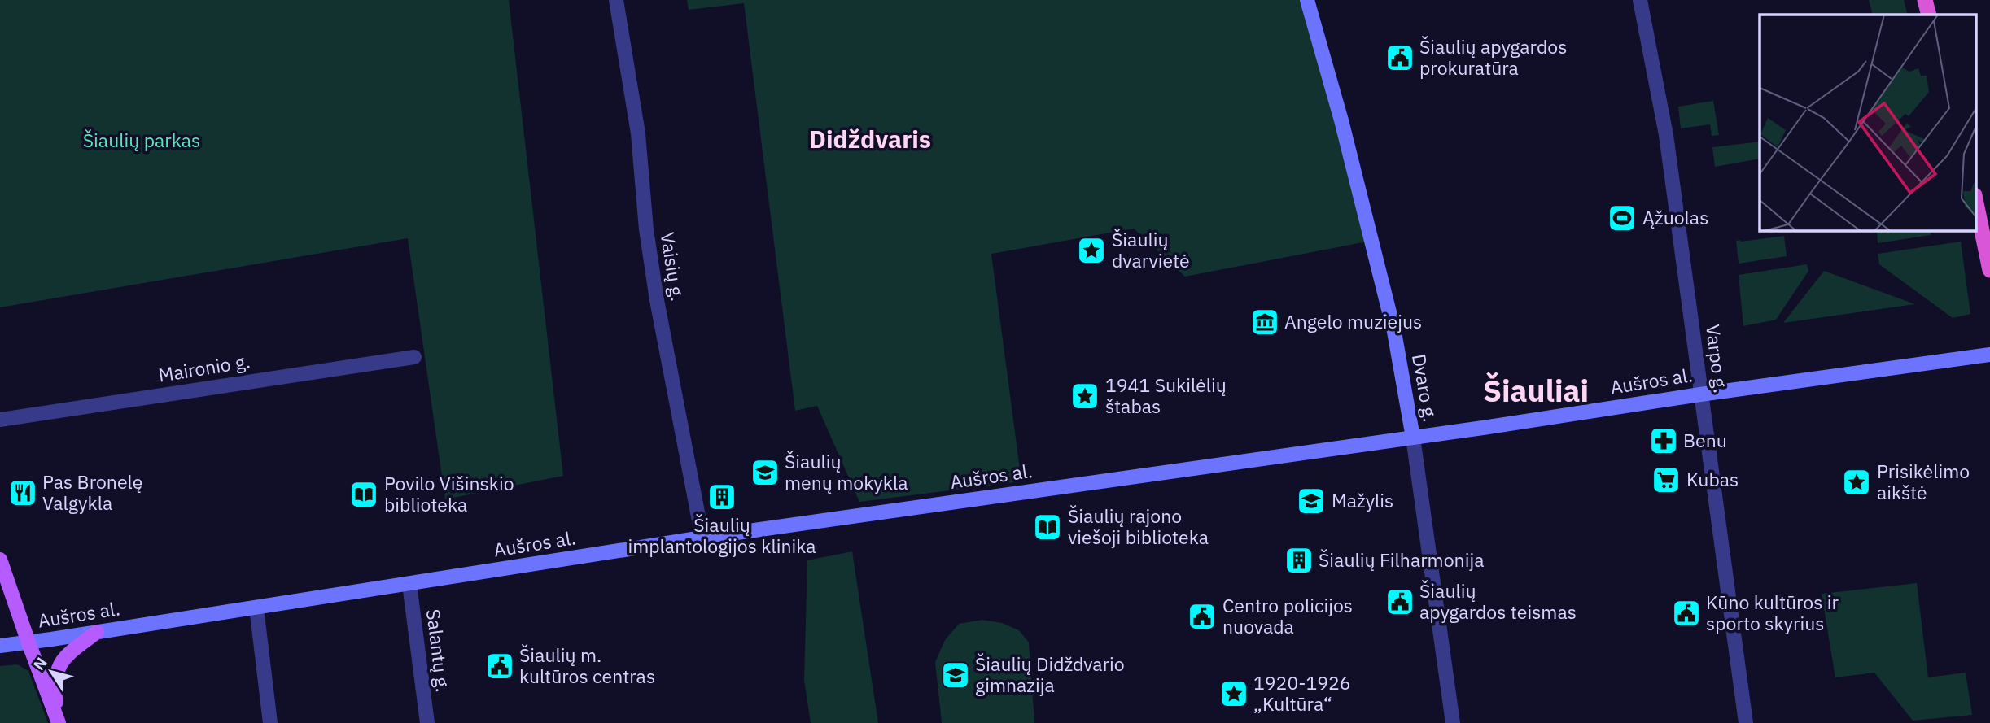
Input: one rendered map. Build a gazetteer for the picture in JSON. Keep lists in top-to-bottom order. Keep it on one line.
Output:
{"streets":{"main road":["Aušros al.","Dvaro g."],"street":["Vaisių g.","Varpo g.","Maironio g.","Salantų g."]},"crossings":[["Vaisių g.","Aušros al."],["Varpo g.","Aušros al."],["Aušros al.","Dvaro g."],["Aušros al.","Salantų g."]],"districts":["Didždvaris","Šiauliai"],"parks":["Šiaulių parkas"],"places":{"public building":["Šiaulių apygardos prokuratūra","Šiaulių apygardos teismas","Kūno kultūros ir sporto skyrius","Centro policijos nuovada","Šiaulių m. kultūros centras"],"sports":["Ąžuolas"],"place":["Šiaulių dvarvietė","1941 Sukilėlių štabas","Prisikėlimo aikštė","1920-1926 „Kultūra“"],"museum":["Angelo muziejus"],"pharmacy":["Benu"],"school or university":["Šiaulių menų mokykla","Mažylis","Šiaulių Didždvario gimnazija"],"supermarket":["Kubas"],"restaurant":["Pas Bronelę Valgykla"],"library":["Povilo Višinskio biblioteka","Šiaulių rajono viešoji biblioteka"],"building":["Šiaulių implantologijos klinika","Šiaulių Filharmonija"]},"north":"top left"}
